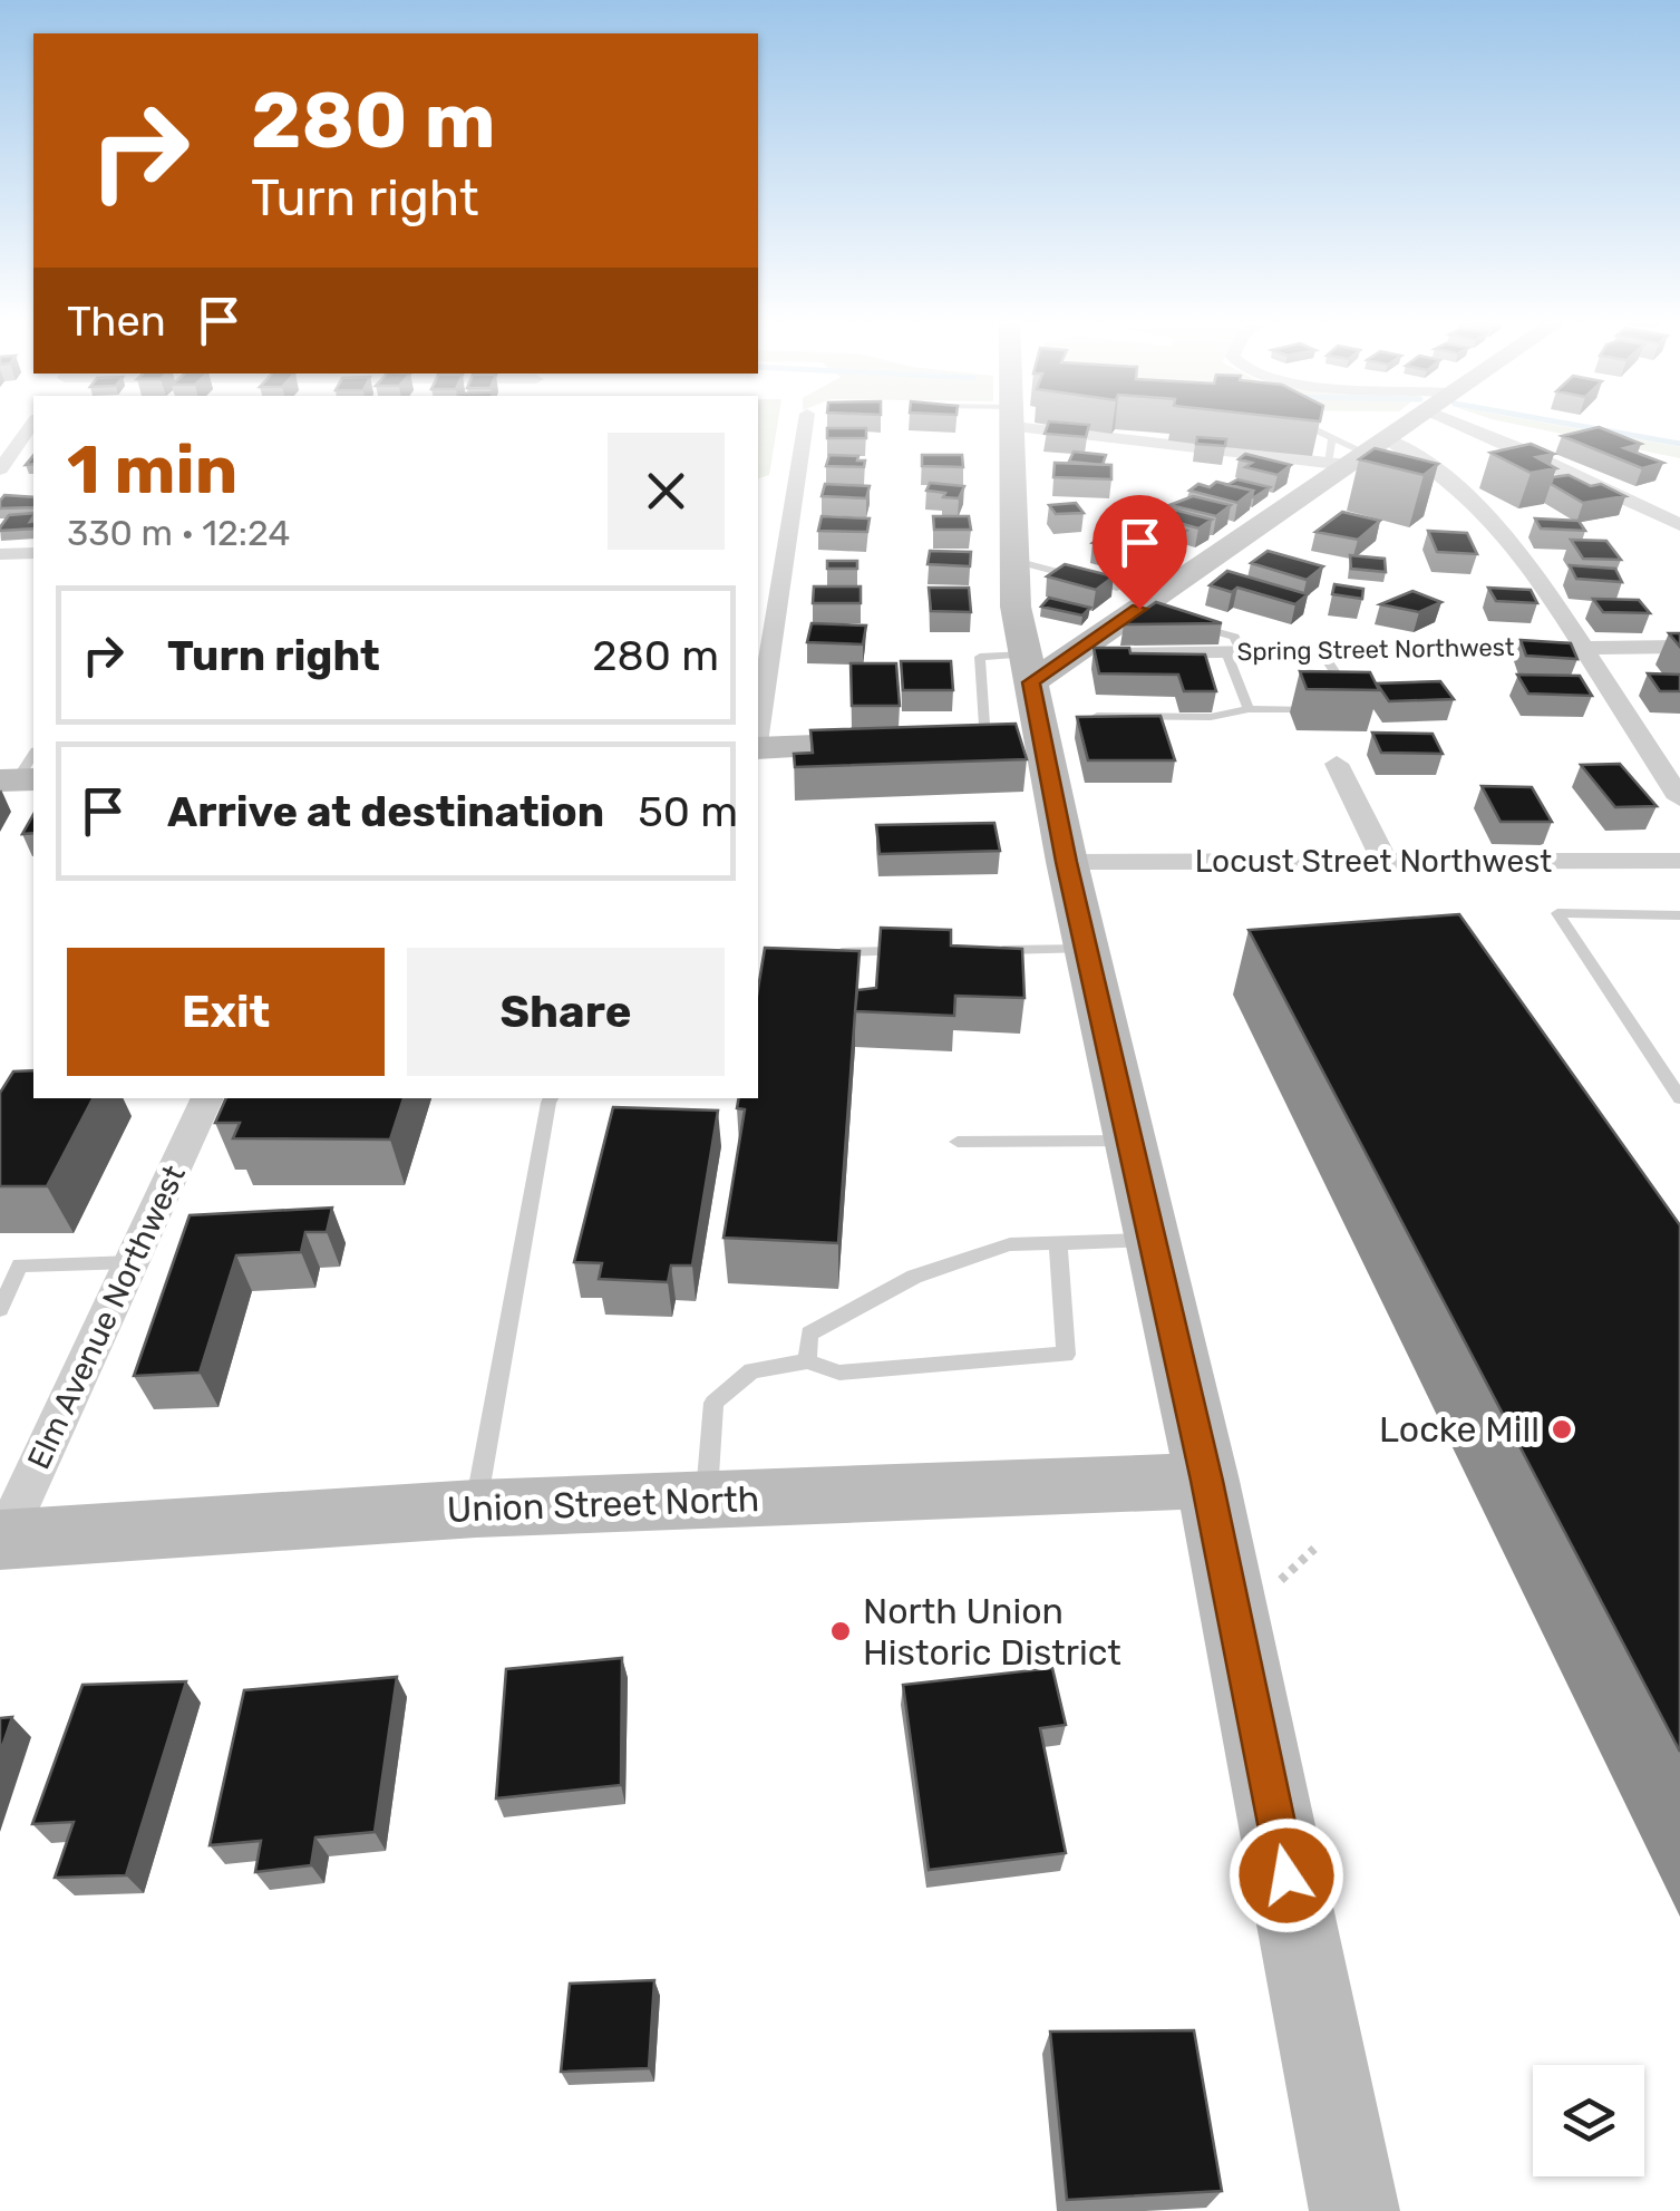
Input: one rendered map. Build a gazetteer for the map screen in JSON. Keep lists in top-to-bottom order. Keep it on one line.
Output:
{"streets":{"street":["Spring Street Northwest","Locust Street Northwest","Elm Avenue Northwest","Union Street North"]},"crossings":[["Elm Avenue Northwest","Union Street North"]],"places":["Locke Mill","North Union Historic District"],"page":{"turn":["280 m","Turn right"],"then":"Then","heading":["1 min","330 m · 12:24"],"list":[{"name":"Turn right","value":"280 m"},{"name":"Arrive at destination","value":"50 m"}],"buttons":["Exit","Share"]}}
